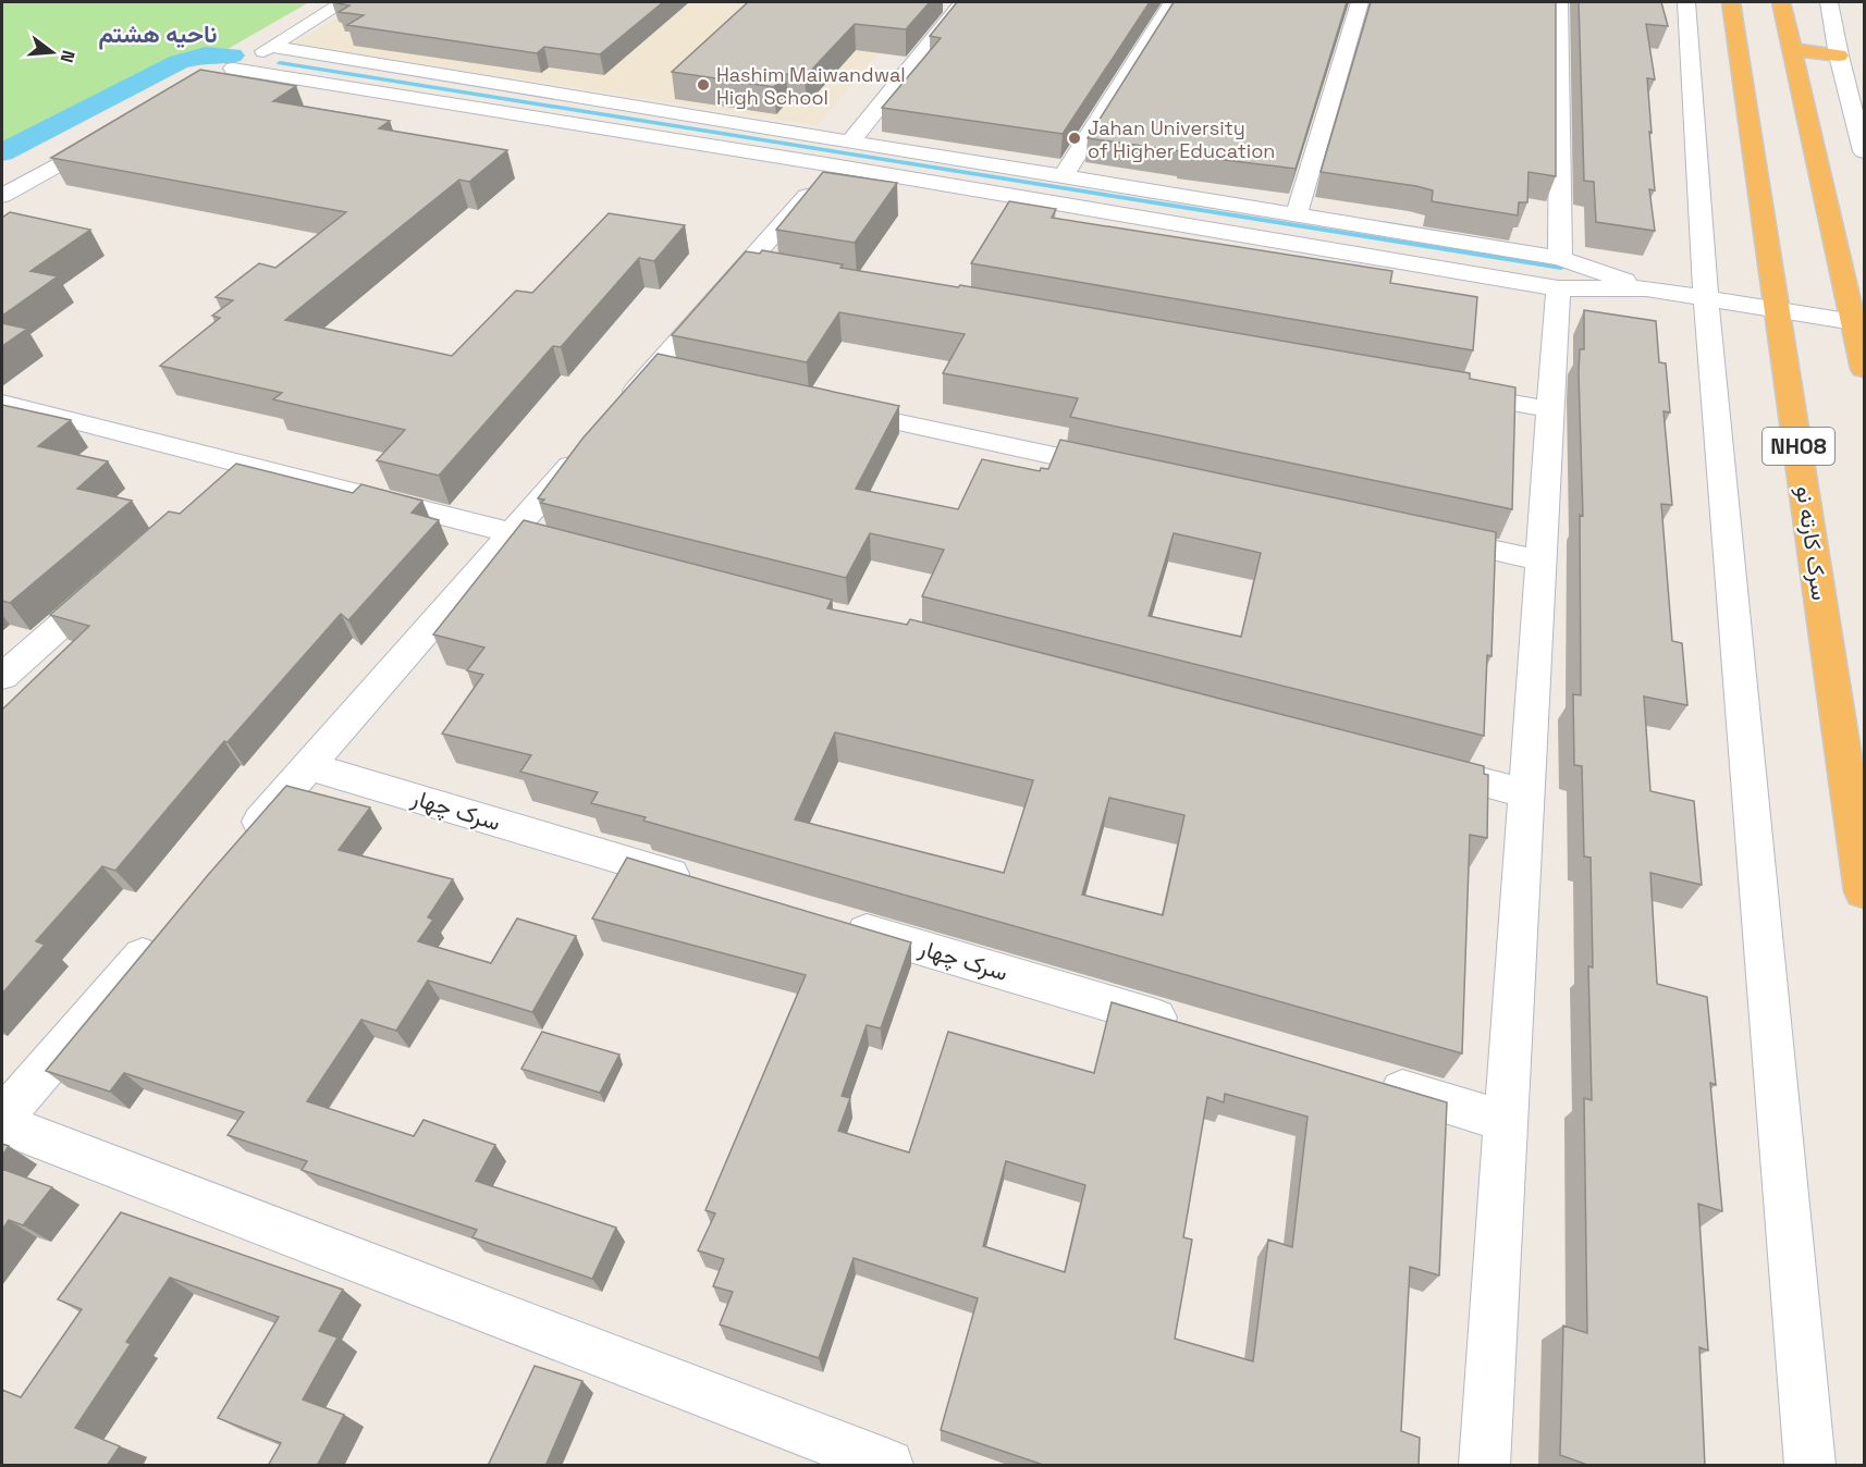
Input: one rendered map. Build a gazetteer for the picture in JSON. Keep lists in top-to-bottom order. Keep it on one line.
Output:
{"streets":{"highway":["NH08","سرک کارته نو"],"street":["سرک چهار"]},"districts":["ناحیه هشتم"],"places":["Hashim Maiwandwal High School","Jahan University of Higher Education"],"north":"right"}
